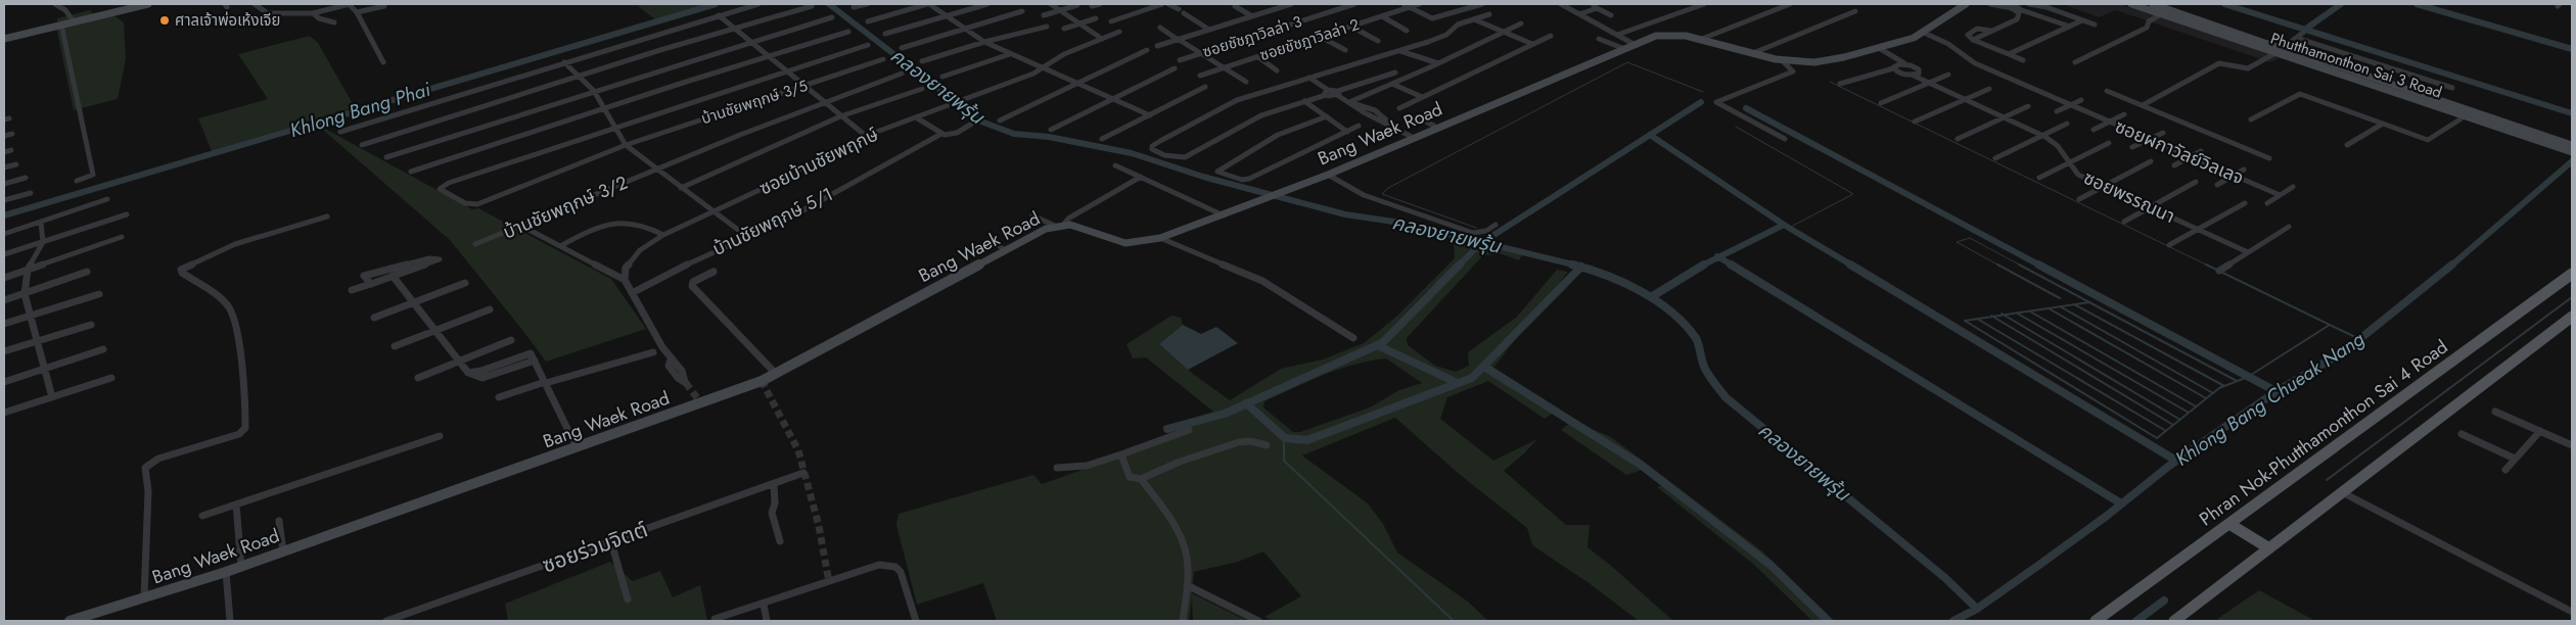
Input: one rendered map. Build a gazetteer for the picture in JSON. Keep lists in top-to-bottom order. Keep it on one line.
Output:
{"streets":{"main road":["Phutthamonthon Sai 3 Road","Bang Waek Road","Phran Nok-Phutthamonthon Sai 4 Road"],"street":["ซอยชัชฎาวิลล่า 3","ซอยชัชฎาวิลล่า 2","บ้านชัยพฤกษ์ 3/5","ซอยผกาวัลย์วิลเลจ","ซอยบ้านชัยพฤกษ์","ซอยพรรณนา","บ้านชัยพฤกษ์ 3/2","บ้านชัยพฤกษ์ 5/1","ซอยร่วมจิตต์"]},"crossings":[["Bang Waek Road","ซอยผกาวัลย์วิลเลจ"],["Bang Waek Road","ซอยพรรณนา"]],"water":["คลองยายพรุ้น","Khlong Bang Phai","Khlong Bang Chueak Nang"],"places":["ศาลเจ้าพ่อเห้งเจีย"]}
